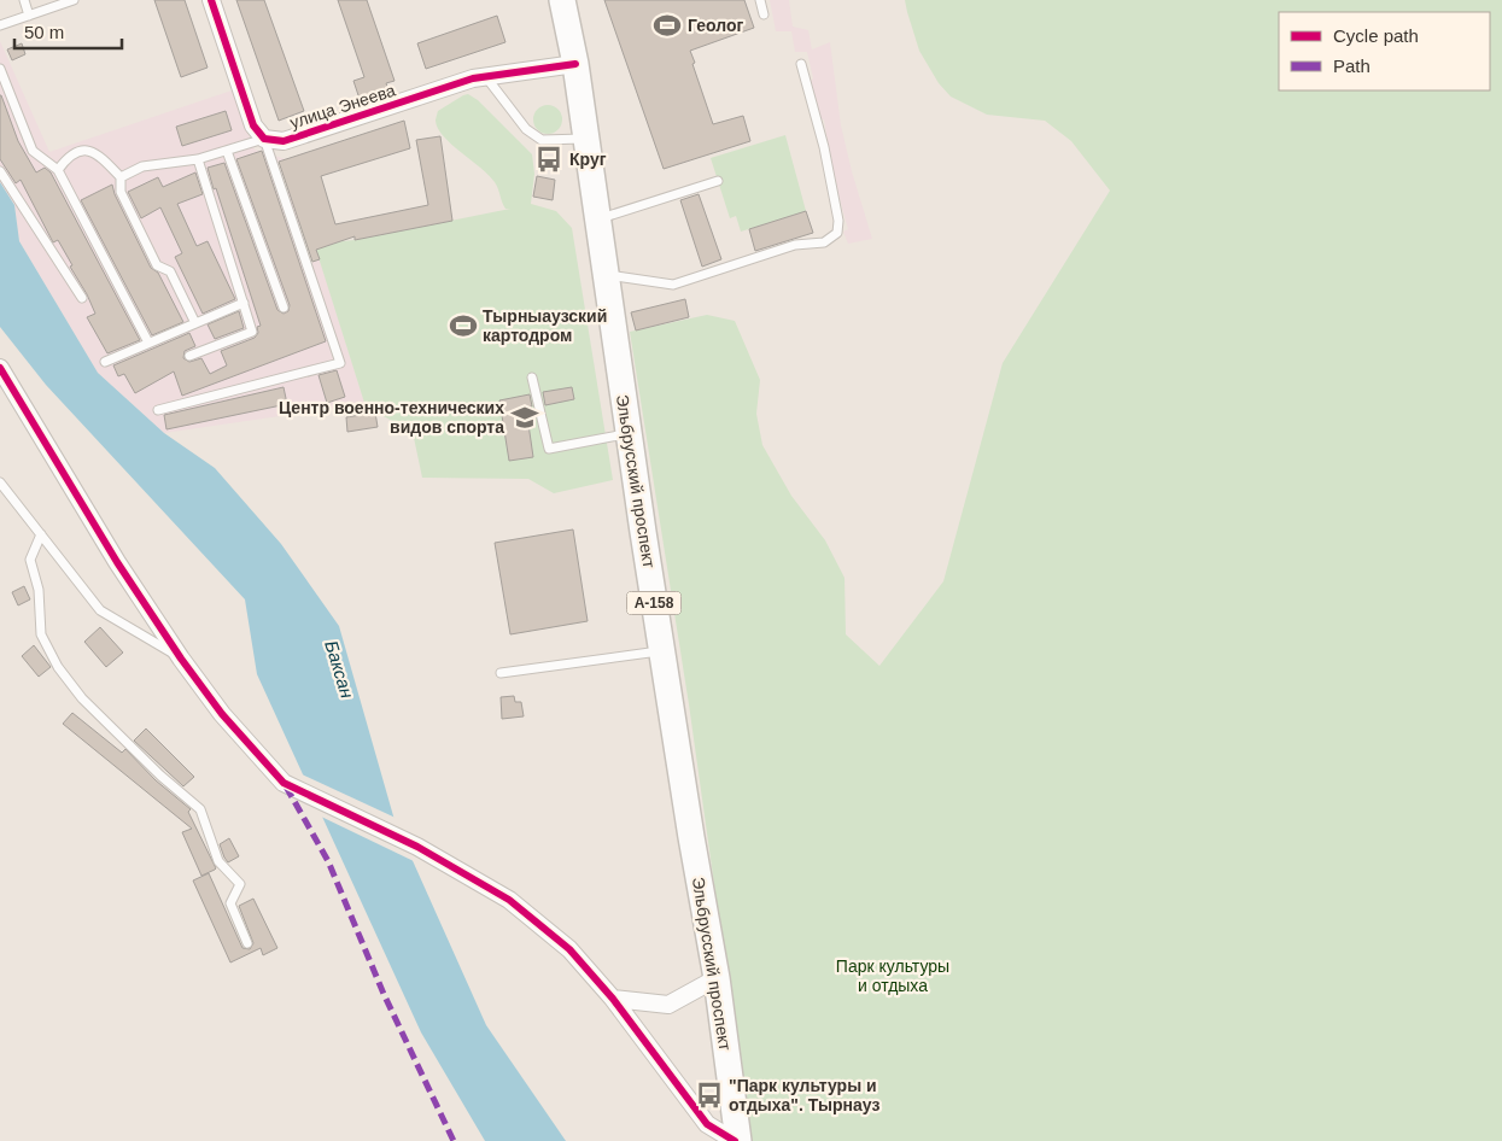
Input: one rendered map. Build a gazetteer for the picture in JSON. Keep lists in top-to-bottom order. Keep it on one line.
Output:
{"streets":{"main road":["Эльбрусский проспект","А-158"],"street":["улица Энеева"]},"crossings":[["улица Энеева","Эльбрусский проспект"]],"water":["Баксан"],"parks":["Парк культуры и отдыха"],"places":{"sports":["Геолог","Тырныаузский картодром"],"bus stop":["Круг","\"Парк культуры и отдыха\". Тырнауз"],"school or university":["Центр военно-технических видов спорта"]},"legend":["Cycle path","Path"],"scale_bar":"50 m"}
